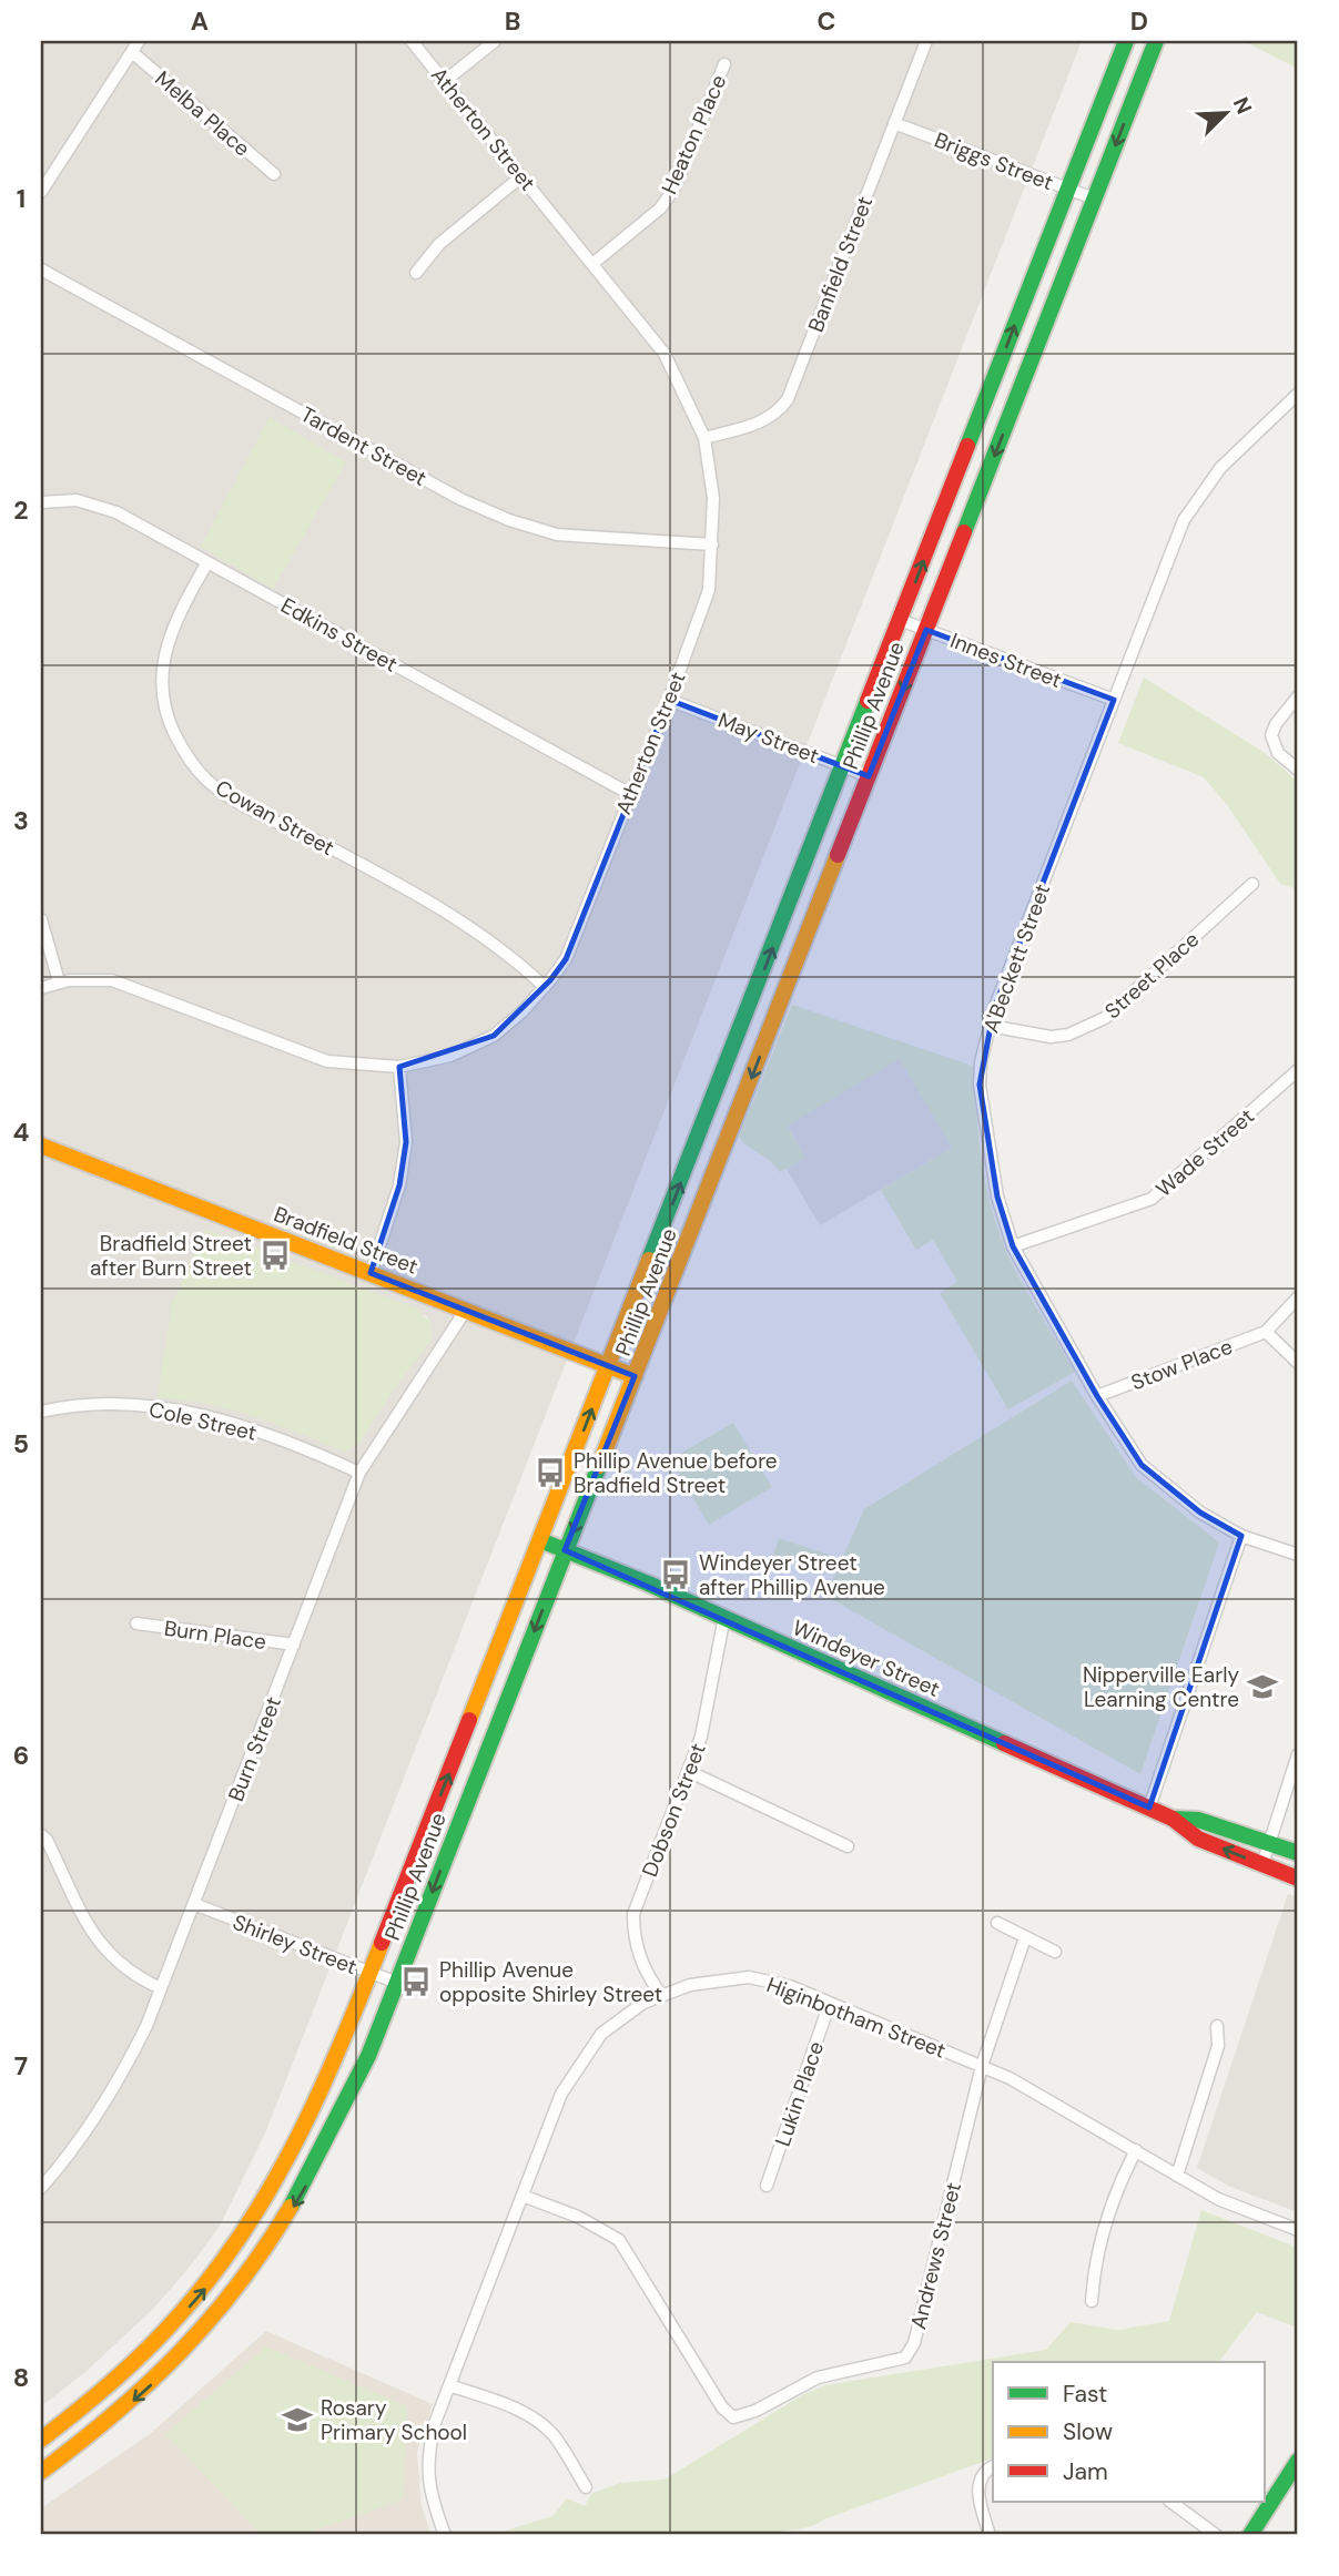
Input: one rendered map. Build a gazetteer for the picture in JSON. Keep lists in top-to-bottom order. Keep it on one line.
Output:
{"streets":{"main road":["Phillip Avenue","Bradfield Street","Windeyer Street"],"street":["Melba Place","Atherton Street","Heaton Place","Briggs Street","Banfield Street","Tardent Street","Edkins Street","Innes Street","May Street","Cowan Street","A'Beckett Street","Street Place","Wade Street","Stow Place","Cole Street","Burn Place","Burn Street","Dobson Street","Shirley Street","Higinbotham Street","Lukin Place","Andrews Street"]},"crossings":[["Atherton Street","Heaton Place"],["Atherton Street","Banfield Street"],["Atherton Street","Tardent Street"],["Atherton Street","Edkins Street"],["Atherton Street","May Street"],["Atherton Street","Cowan Street"],["Briggs Street","Banfield Street"],["Briggs Street","Phillip Avenue"],["Edkins Street","Cowan Street"],["Innes Street","Phillip Avenue"],["Innes Street","A'Beckett Street"],["Phillip Avenue","May Street"],["Phillip Avenue","Bradfield Street"],["Phillip Avenue","Windeyer Street"],["Phillip Avenue","Shirley Street"],["A'Beckett Street","Street Place"],["A'Beckett Street","Wade Street"],["A'Beckett Street","Stow Place"],["Bradfield Street","Burn Street"],["Cole Street","Burn Street"],["Burn Place","Burn Street"],["Windeyer Street","Dobson Street"],["Burn Street","Shirley Street"],["Dobson Street","Higinbotham Street"],["Higinbotham Street","Lukin Place"],["Higinbotham Street","Andrews Street"]],"places":{"bus stop":["Bradfield Street after Burn Street","Phillip Avenue before Bradfield Street","Windeyer Street after Phillip Avenue","Phillip Avenue opposite Shirley Street"],"school or university":["Nipperville Early Learning Centre","Rosary Primary School"]},"legend":["Fast","Slow","Jam"],"north":"top right","grid":{"columns":["A","B","C","D"],"rows":["1","2","3","4","5","6","7","8"]}}
